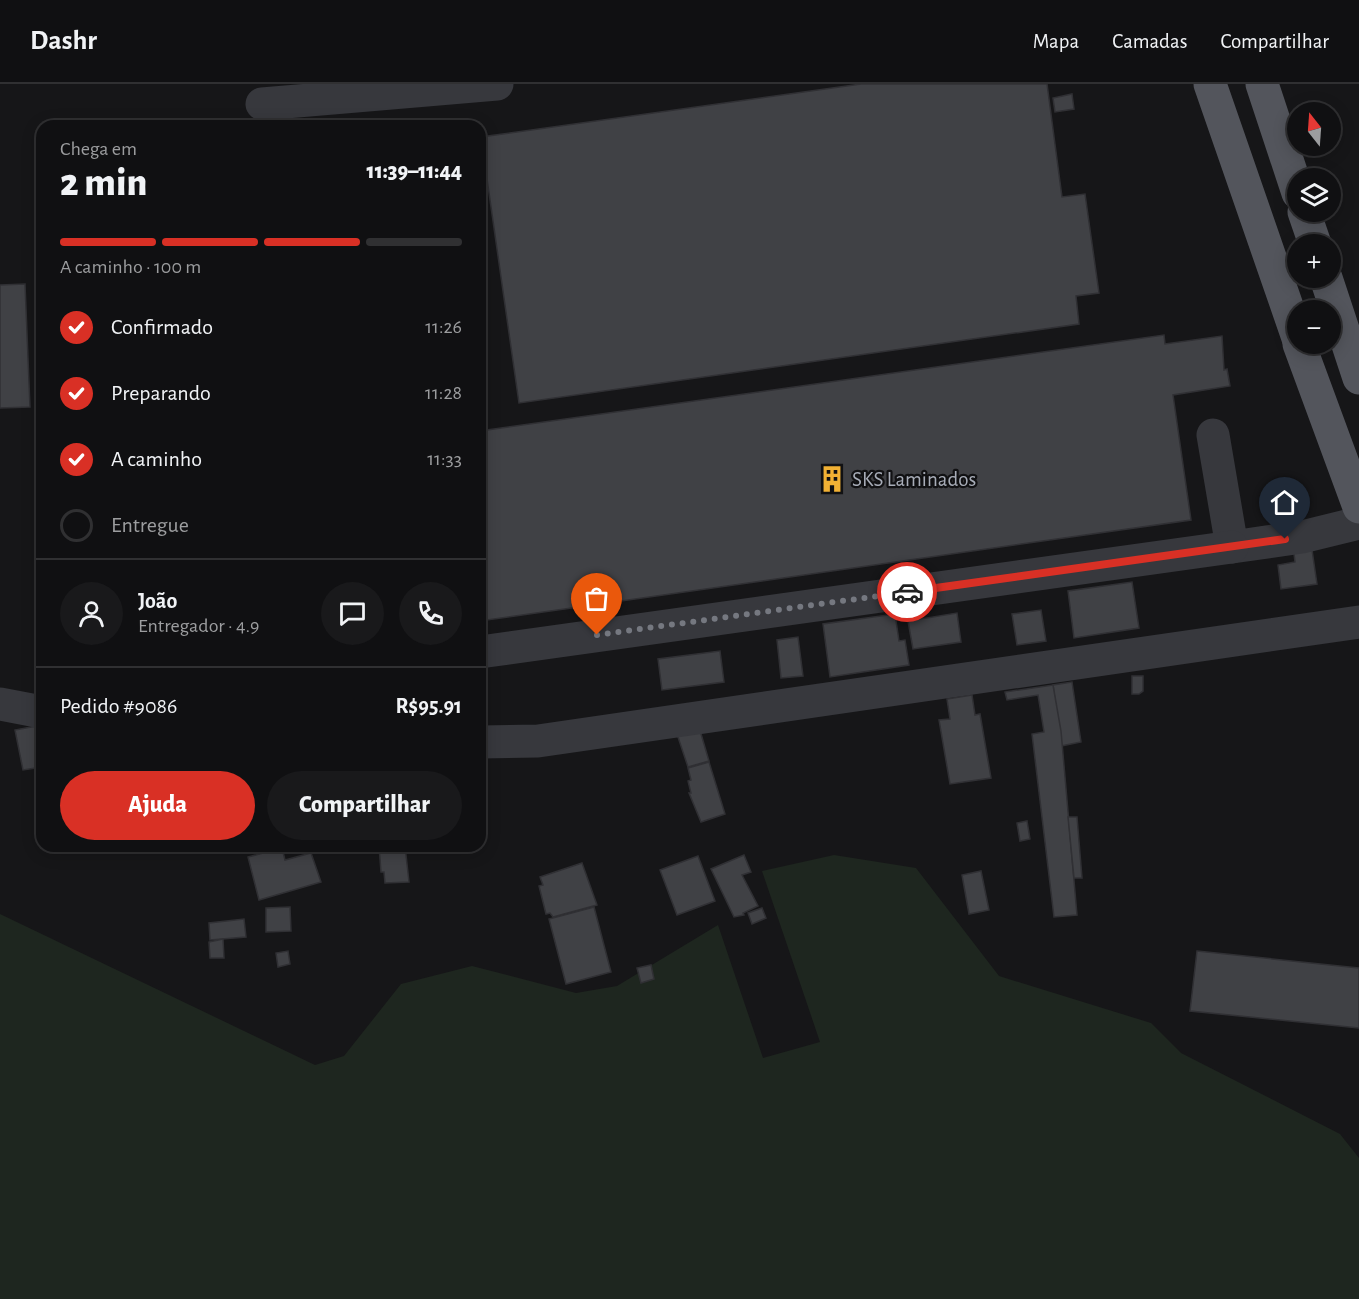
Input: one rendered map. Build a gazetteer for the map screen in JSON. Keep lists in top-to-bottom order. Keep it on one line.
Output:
{"places":{"building":["SKS Laminados"]},"north":"top","page":{"header":"Dashr","nav":["Mapa","Camadas","Compartilhar"],"map_buttons":["+","−"],"heading":["2 min","Chega em","11:39–11:44"],"panel":["João","Entregador · 4.9","Pedido #9086","R$95.91"],"bar":"A caminho · 100 m","list":[["Confirmado","11:26"],["Preparando","11:28"],["A caminho","11:33"],"Entregue"],"buttons":["Ajuda","Compartilhar"]}}
